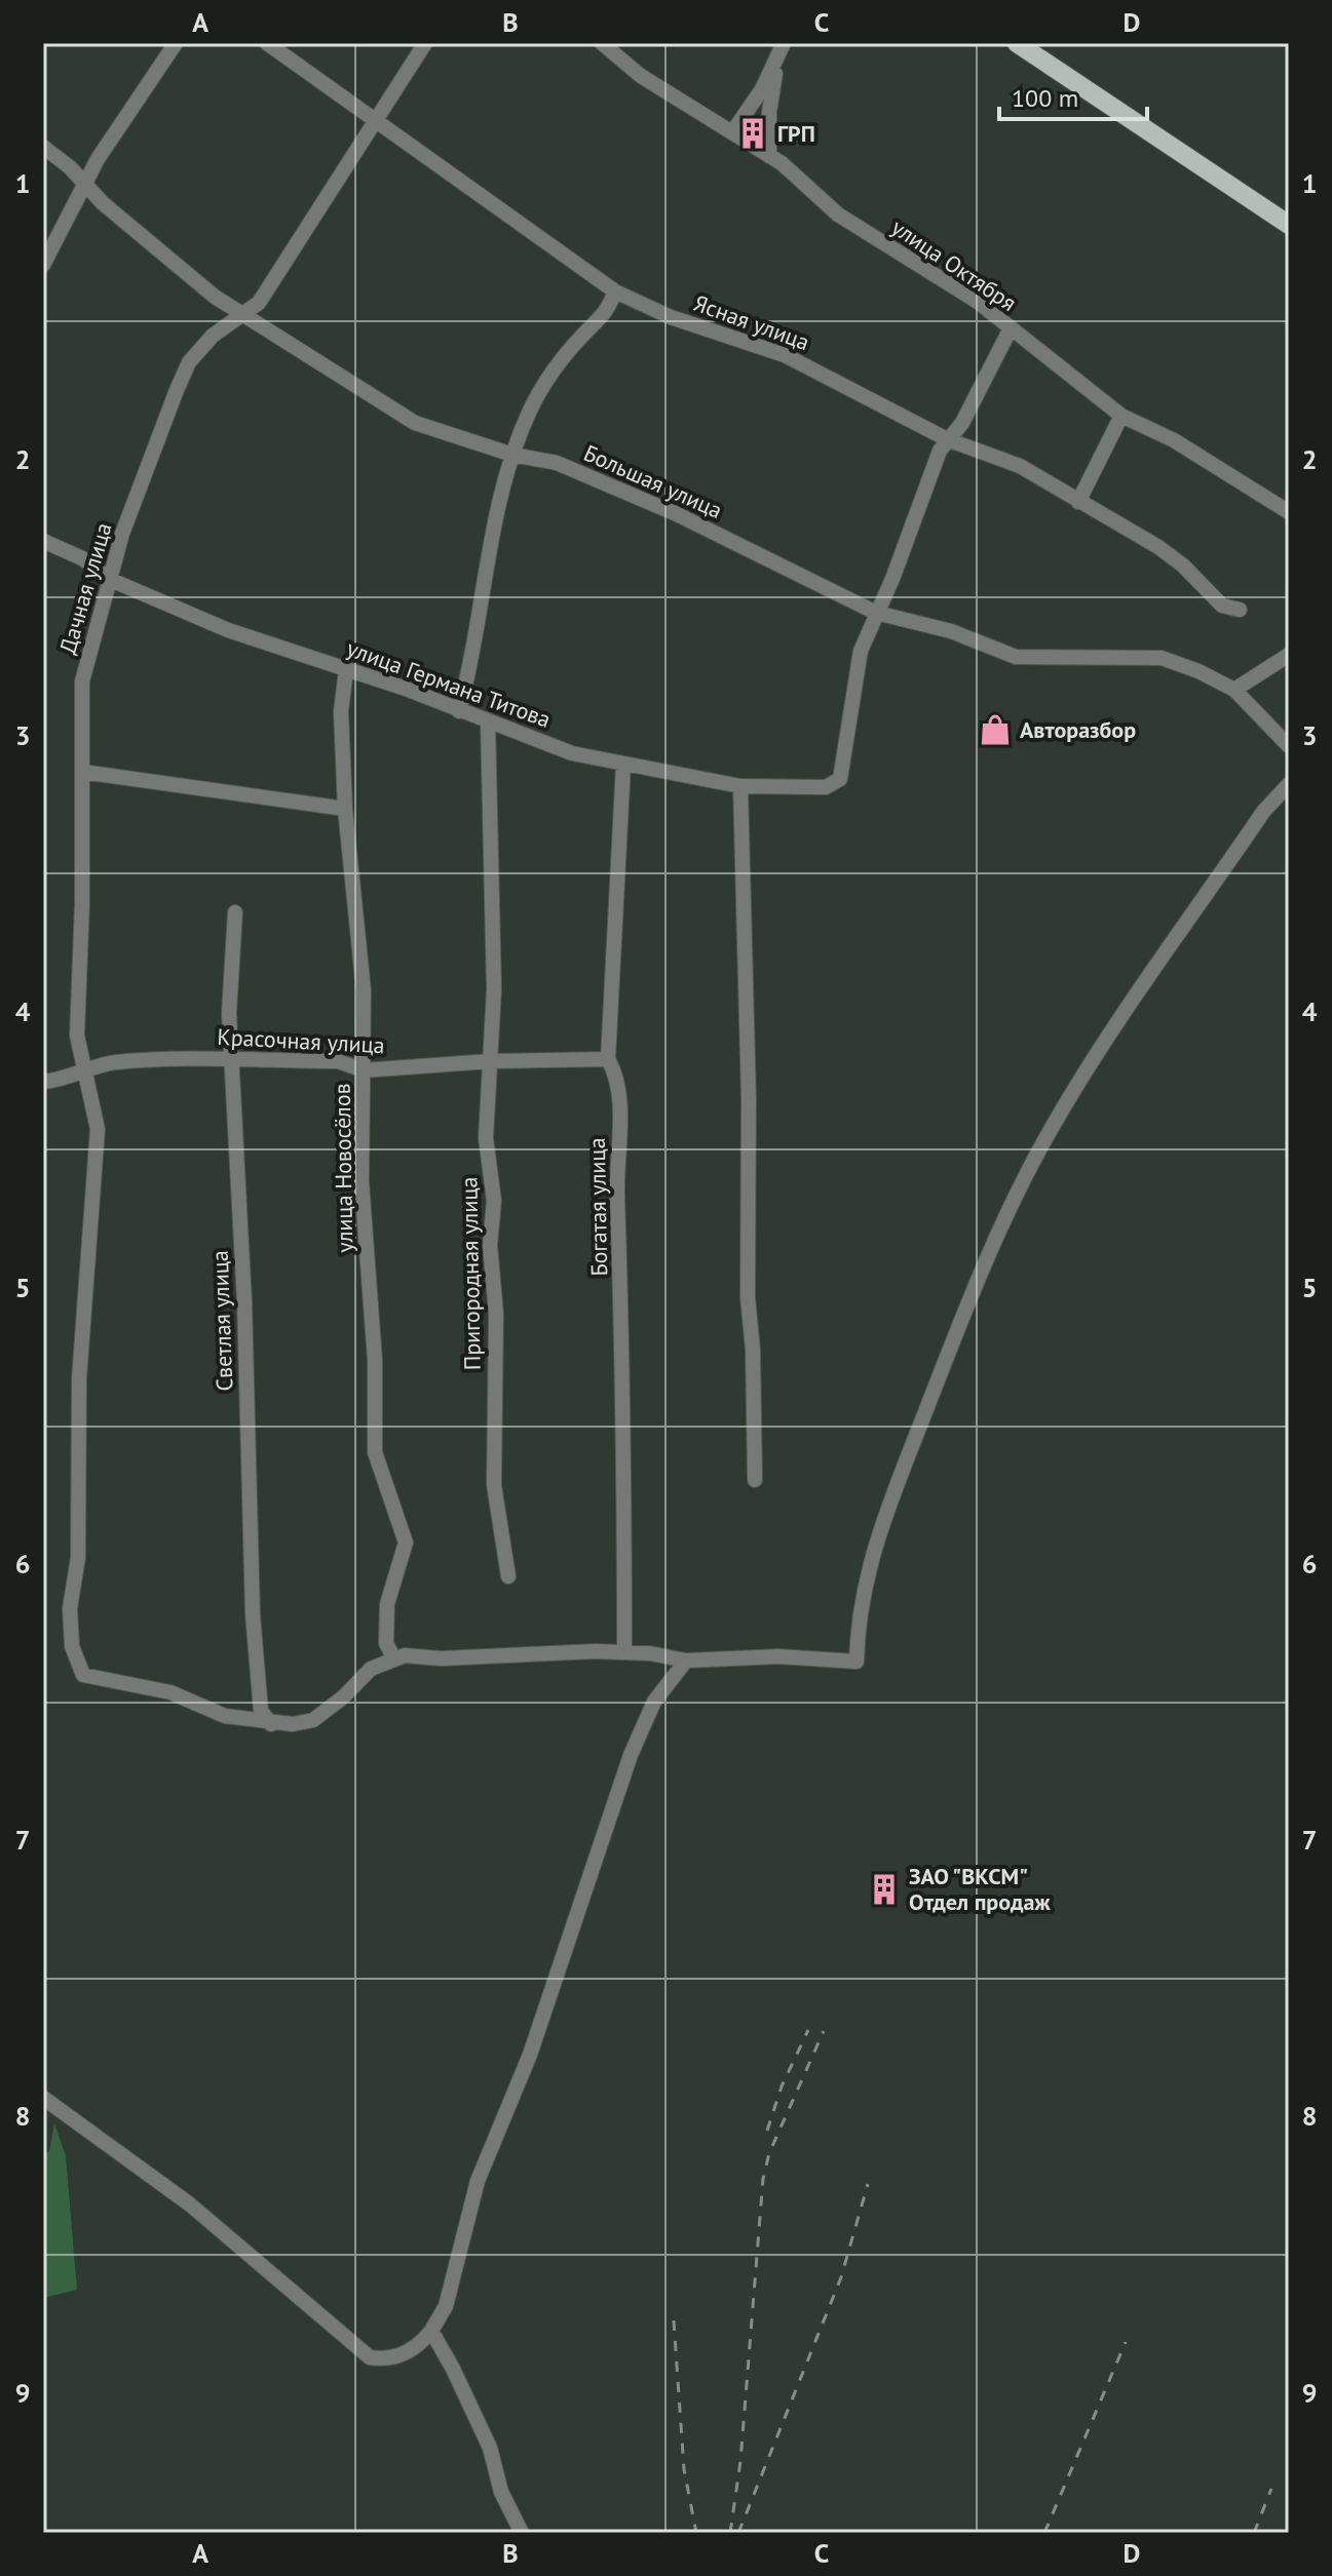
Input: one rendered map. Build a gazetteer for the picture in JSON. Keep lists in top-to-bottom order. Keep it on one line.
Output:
{"streets":{"street":["улица Октября","Ясная улица","Большая улица","Дачная улица","улица Германа Титова","Красочная улица","улица Новосёлов","Богатая улица","Пригородная улица","Светлая улица"]},"crossings":[["Ясная улица","Дачная улица"],["Большая улица","Дачная улица"],["Большая улица","улица Германа Титова"],["Дачная улица","улица Германа Титова"],["Дачная улица","Красочная улица"],["Дачная улица","Светлая улица"],["улица Германа Титова","улица Новосёлов"],["улица Германа Титова","Богатая улица"],["улица Германа Титова","Пригородная улица"],["Красочная улица","улица Новосёлов"],["Красочная улица","Богатая улица"],["Красочная улица","Пригородная улица"],["Красочная улица","Светлая улица"]],"places":{"building":["ГРП","ЗАО \"ВКСМ\" Отдел продаж"],"shop":["Авторазбор"]},"scale_bar":"100 m","grid":{"columns":["A","B","C","D"],"rows":["1","2","3","4","5","6","7","8","9"]}}
